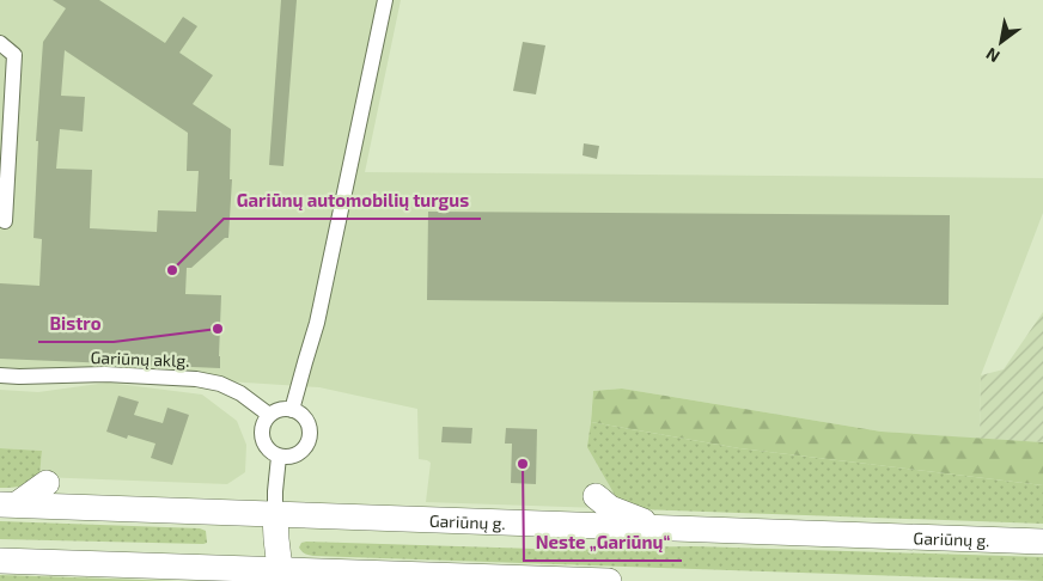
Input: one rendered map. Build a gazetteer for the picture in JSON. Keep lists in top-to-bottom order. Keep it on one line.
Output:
{"streets":{"highway":["Gariūnų g."],"street":["Gariūnų aklg."]},"places":["Gariūnų automobilių turgus","Bistro","Neste „Gariūnų“"],"north":"bottom left"}
